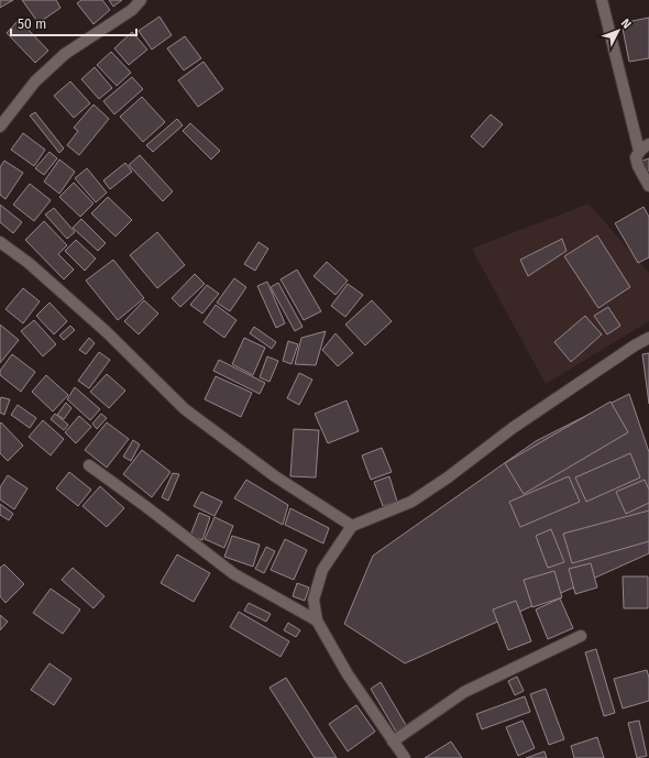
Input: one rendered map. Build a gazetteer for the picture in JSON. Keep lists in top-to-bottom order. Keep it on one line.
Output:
{"scale_bar":"50 m","north":"top right"}
